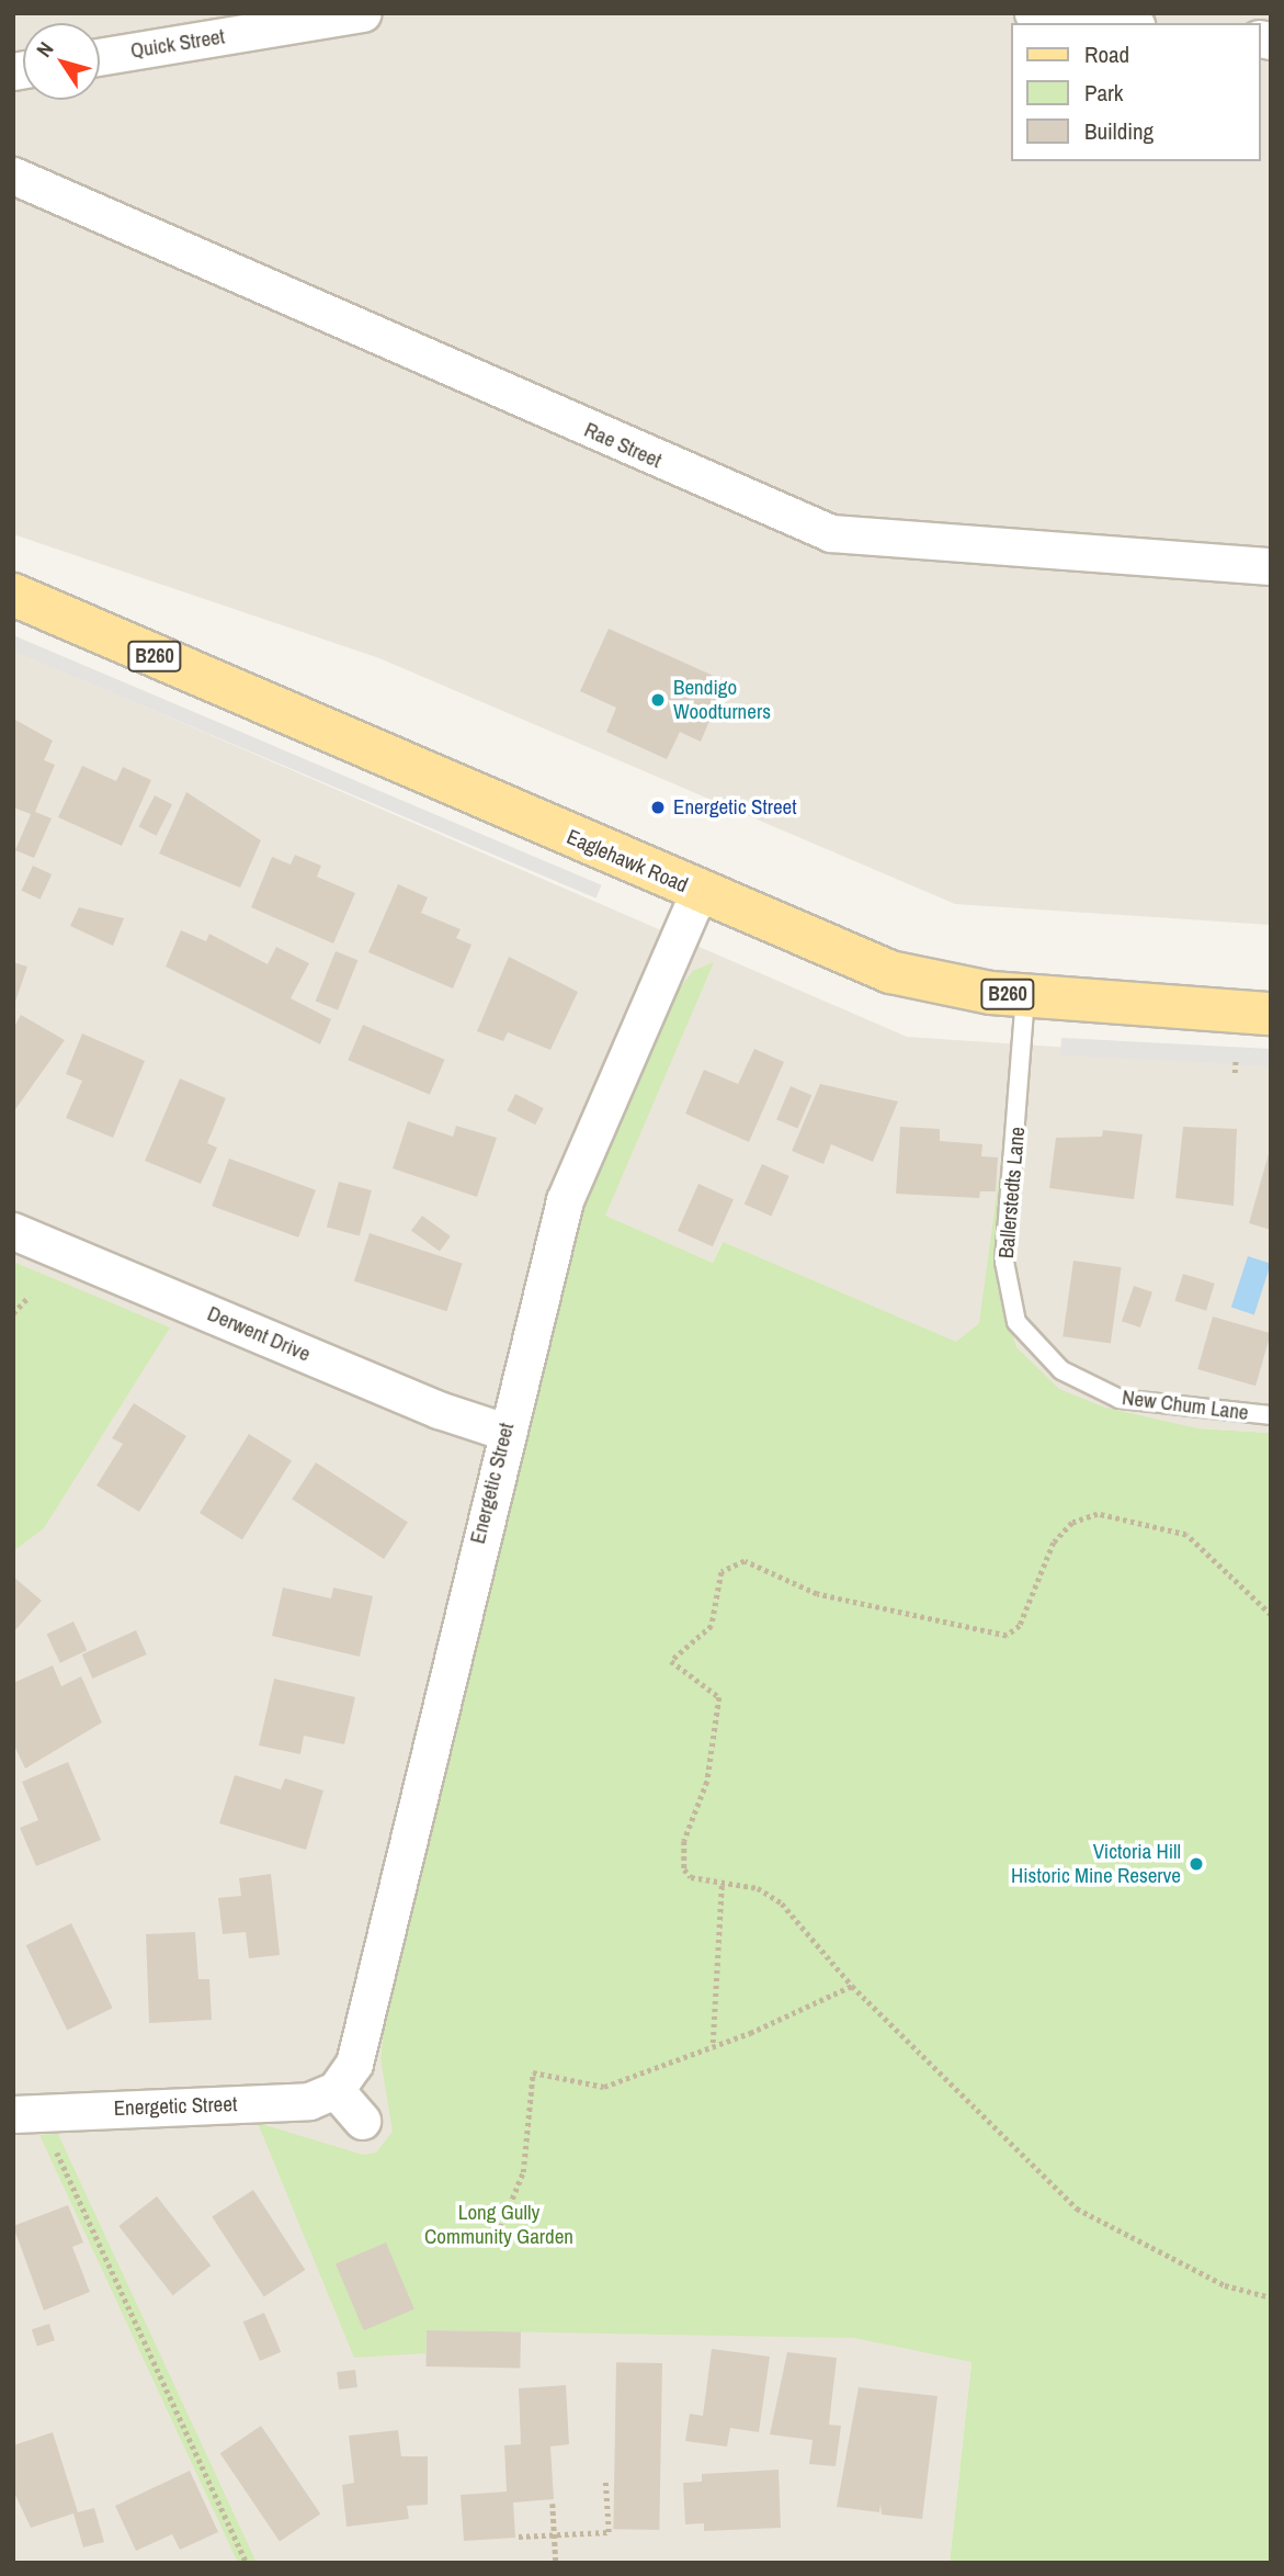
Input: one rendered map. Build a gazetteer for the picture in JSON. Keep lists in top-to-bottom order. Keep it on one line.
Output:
{"streets":{"main road":["B260","Eaglehawk Road"],"street":["Quick Street","Rae Street","Derwent Drive","Energetic Street"],"lane":["Ballerstedts Lane","New Chum Lane"]},"crossings":[["Eaglehawk Road","Ballerstedts Lane"],["Eaglehawk Road","Energetic Street"],["Ballerstedts Lane","New Chum Lane"],["Derwent Drive","Energetic Street"]],"parks":["Long Gully Community Garden"],"places":["Bendigo Woodturners","Energetic Street","Victoria Hill Historic Mine Reserve"],"legend":["Road","Park","Building"],"north":"top left"}
